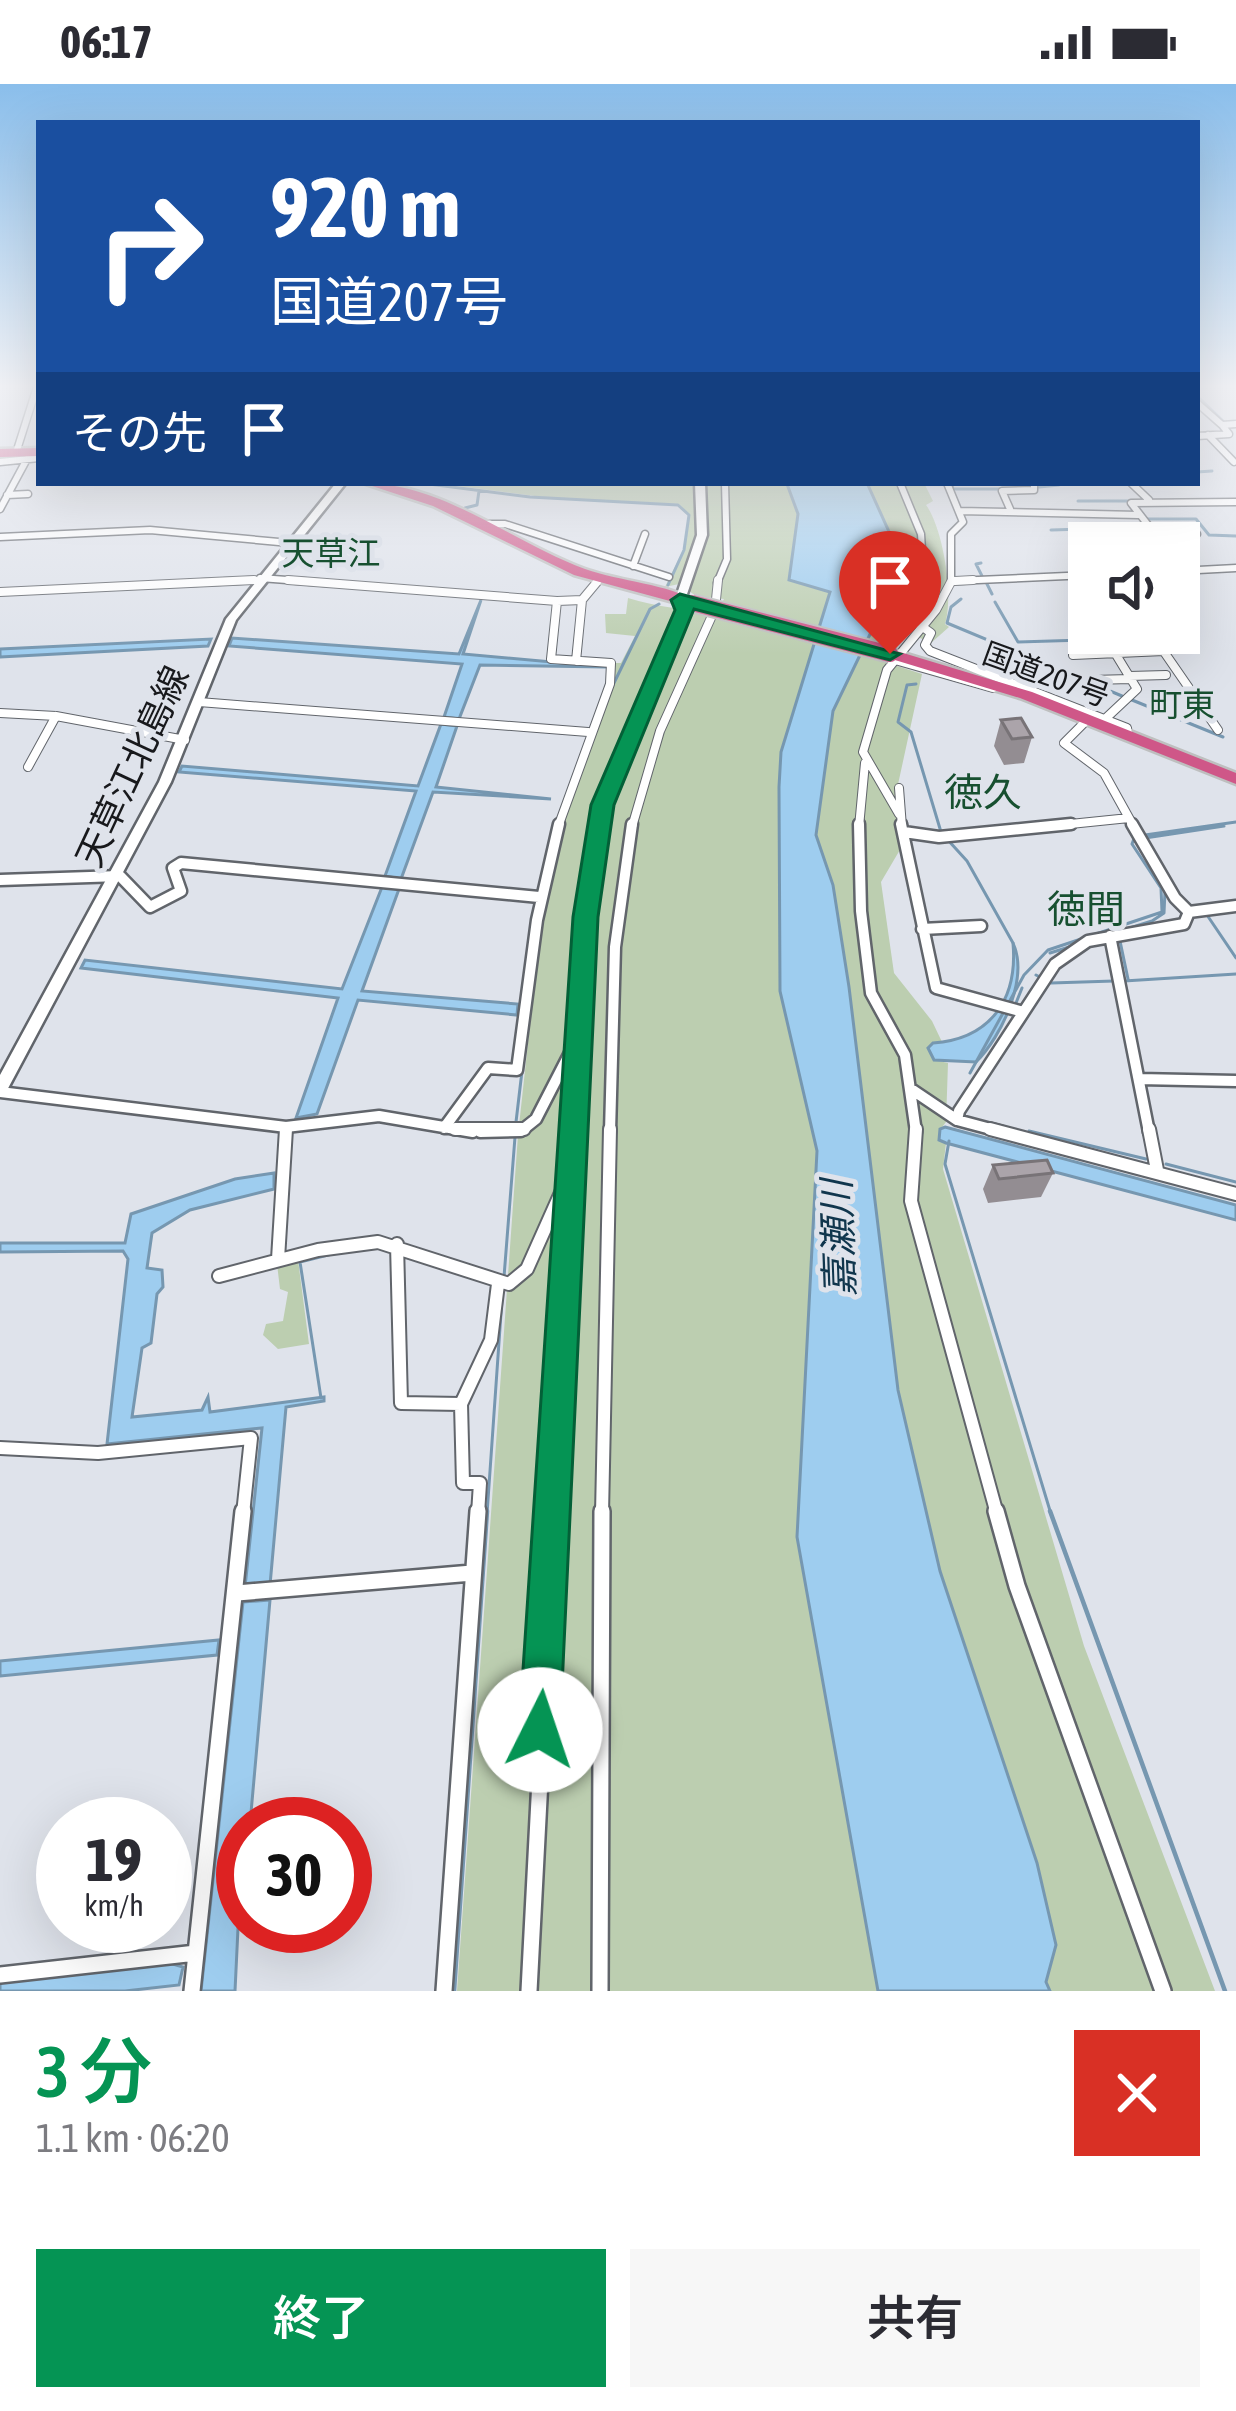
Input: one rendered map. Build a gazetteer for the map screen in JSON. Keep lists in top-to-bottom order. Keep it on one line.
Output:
{"streets":{"highway":["国道207号"],"street":["天草江北島線"]},"districts":["天草江","町東","徳久","徳間"],"water":["嘉瀬川"],"page":{"status":"06:17","turn":["920 m","国道207号"],"then":"その先","speed":"19 km/h","limit":"30","heading":["3 分","1.1 km · 06:20"],"buttons":["終了","共有"]}}
